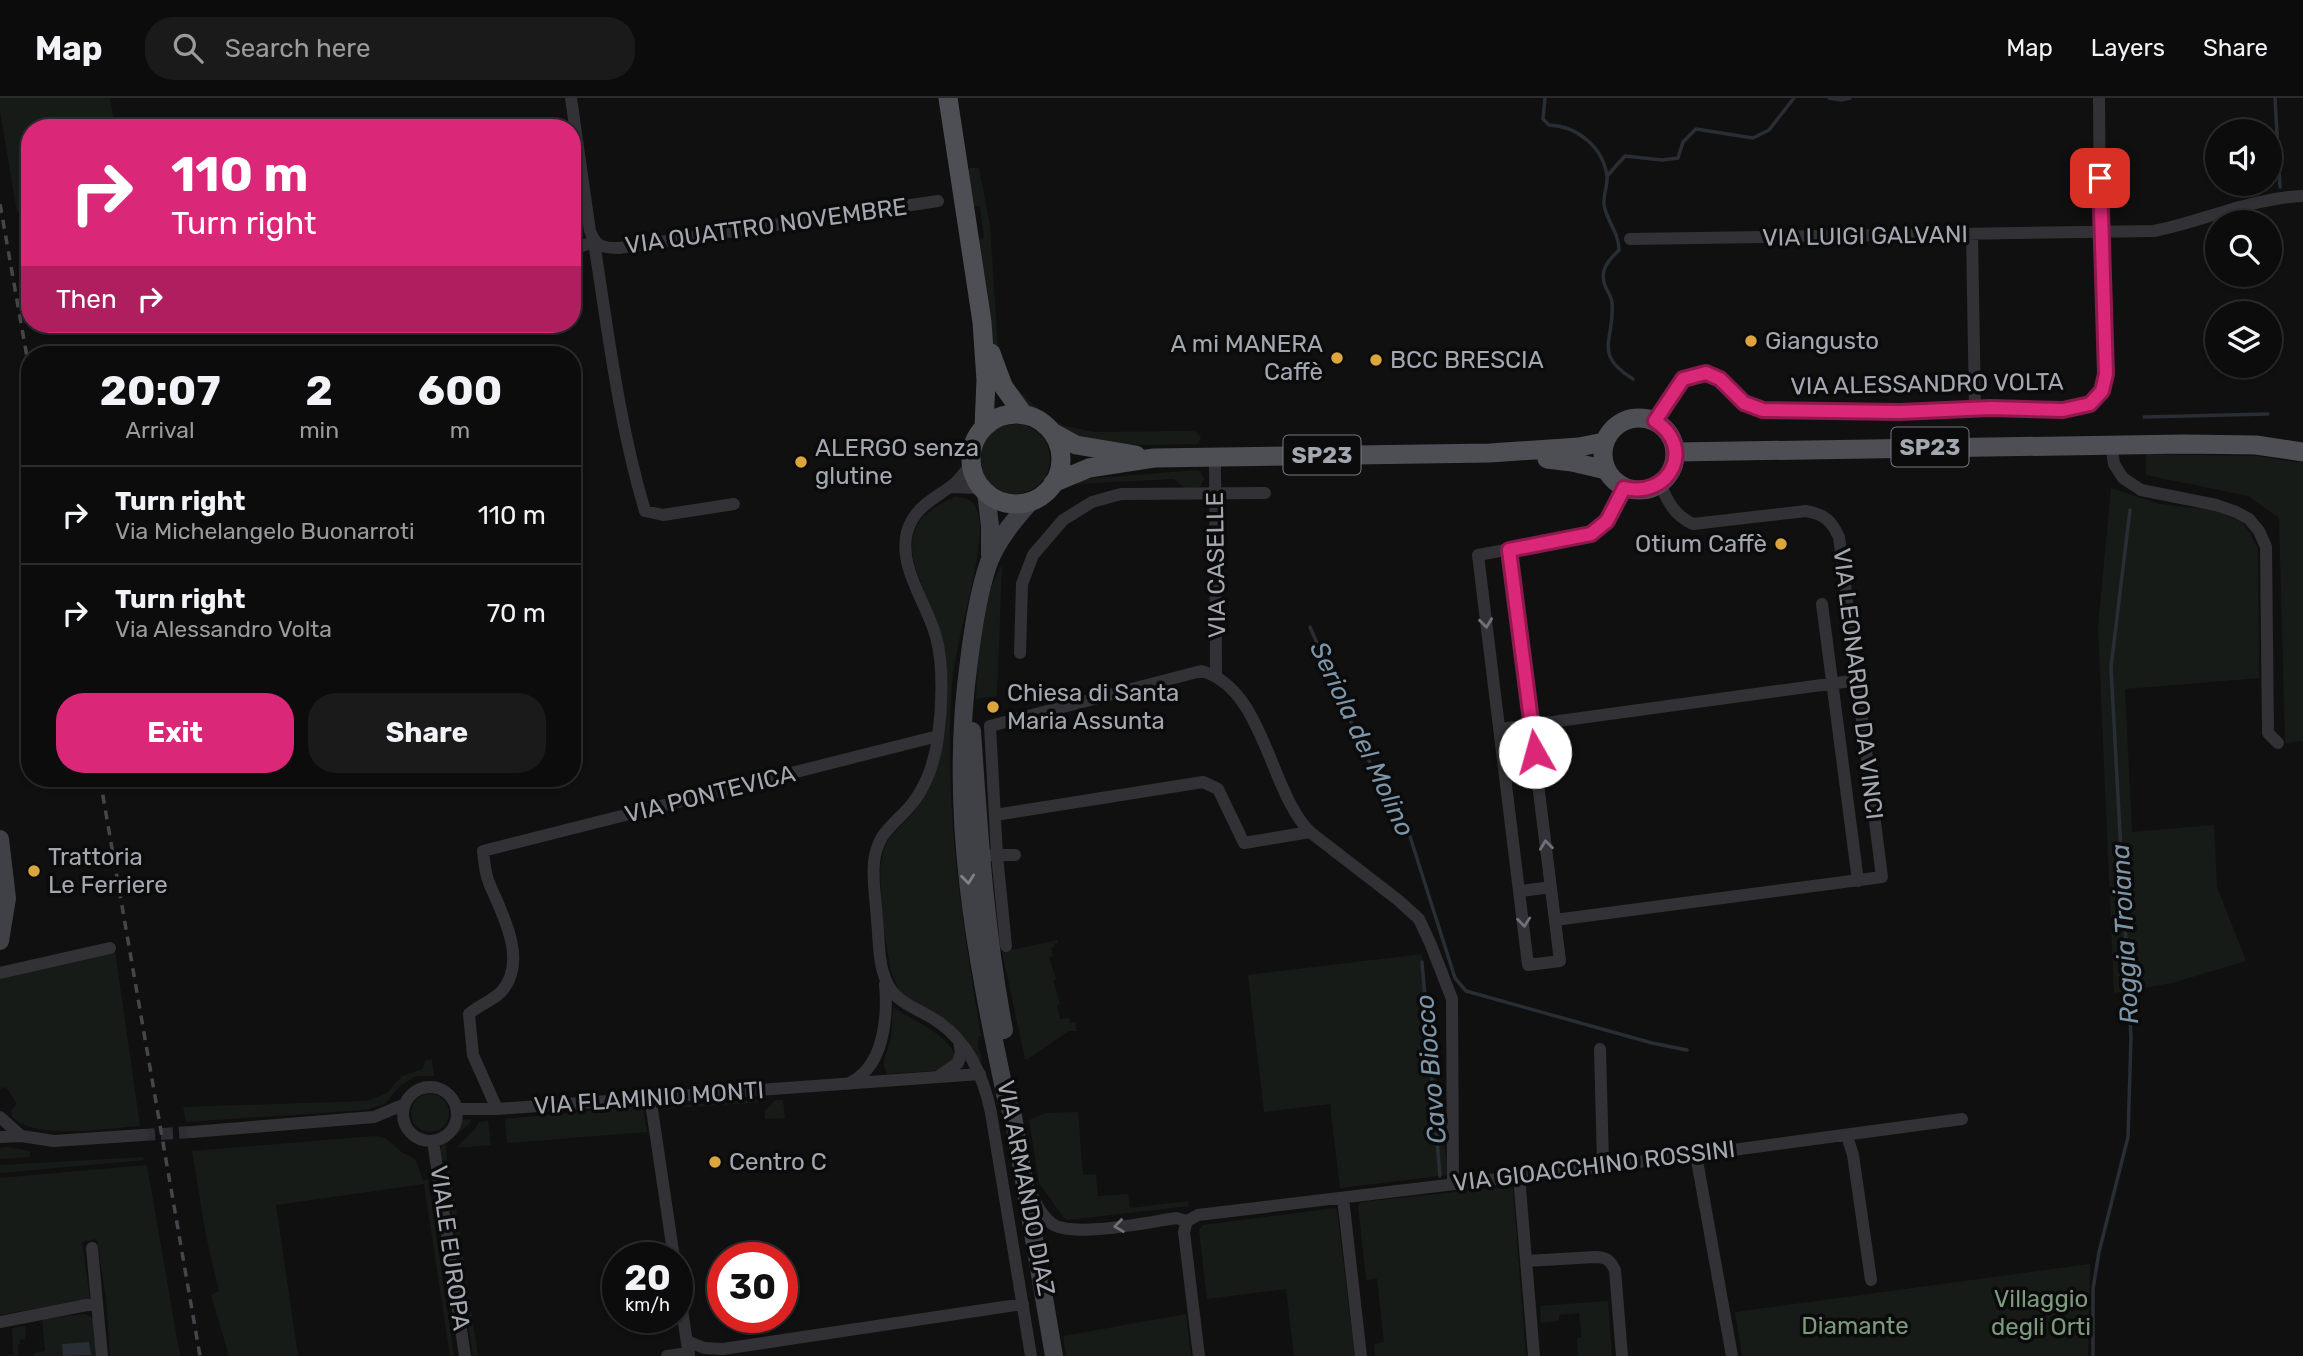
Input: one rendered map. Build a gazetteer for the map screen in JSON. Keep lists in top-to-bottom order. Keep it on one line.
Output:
{"streets":{"main road":["SP23","VIA ARMANDO DIAZ"],"street":["VIA QUATTRO NOVEMBRE","VIA LUIGI GALVANI","VIA ALESSANDRO VOLTA","VIA CASELLE","VIA LEONARDO DA VINCI","VIA PONTEVICA","VIA FLAMINIO MONTI","VIA GIOACCHINO ROSSINI","VIALE EUROPA"]},"crossings":[["VIA LUIGI GALVANI","VIA ALESSANDRO VOLTA"],["VIA ALESSANDRO VOLTA","SP23"],["VIA ALESSANDRO VOLTA","VIA LEONARDO DA VINCI"],["SP23","VIA CASELLE"],["SP23","VIA LEONARDO DA VINCI"],["SP23","VIA ARMANDO DIAZ"],["VIA CASELLE","VIA ARMANDO DIAZ"],["VIA PONTEVICA","VIA FLAMINIO MONTI"],["VIA PONTEVICA","VIA ARMANDO DIAZ"],["VIA FLAMINIO MONTI","VIA ARMANDO DIAZ"],["VIA FLAMINIO MONTI","VIALE EUROPA"],["VIA GIOACCHINO ROSSINI","VIA ARMANDO DIAZ"]],"water":["Seriola del Molino","Roggia Troiana","Cavo Biocco"],"parks":["Villaggio degli Orti","Diamante"],"places":["Giangusto","A mi MANERA Caffè","BCC BRESCIA","ALERGO senza glutine","Otium Caffè","Chiesa di Santa Maria Assunta","Trattoria Le Ferriere","Centro C"],"page":{"header":"Map","search":"Search here","nav":["Map","Layers","Share"],"turn":["110 m","Turn right"],"then":"Then","eta":["20:07","Arrival","2","min","600","m"],"list":[{"name":"Turn right","note":"Via Michelangelo Buonarroti","value":"110 m"},{"name":"Turn right","note":"Via Alessandro Volta","value":"70 m"}],"buttons":["Exit","Share"],"speed":"20 km/h","limit":"30"}}
